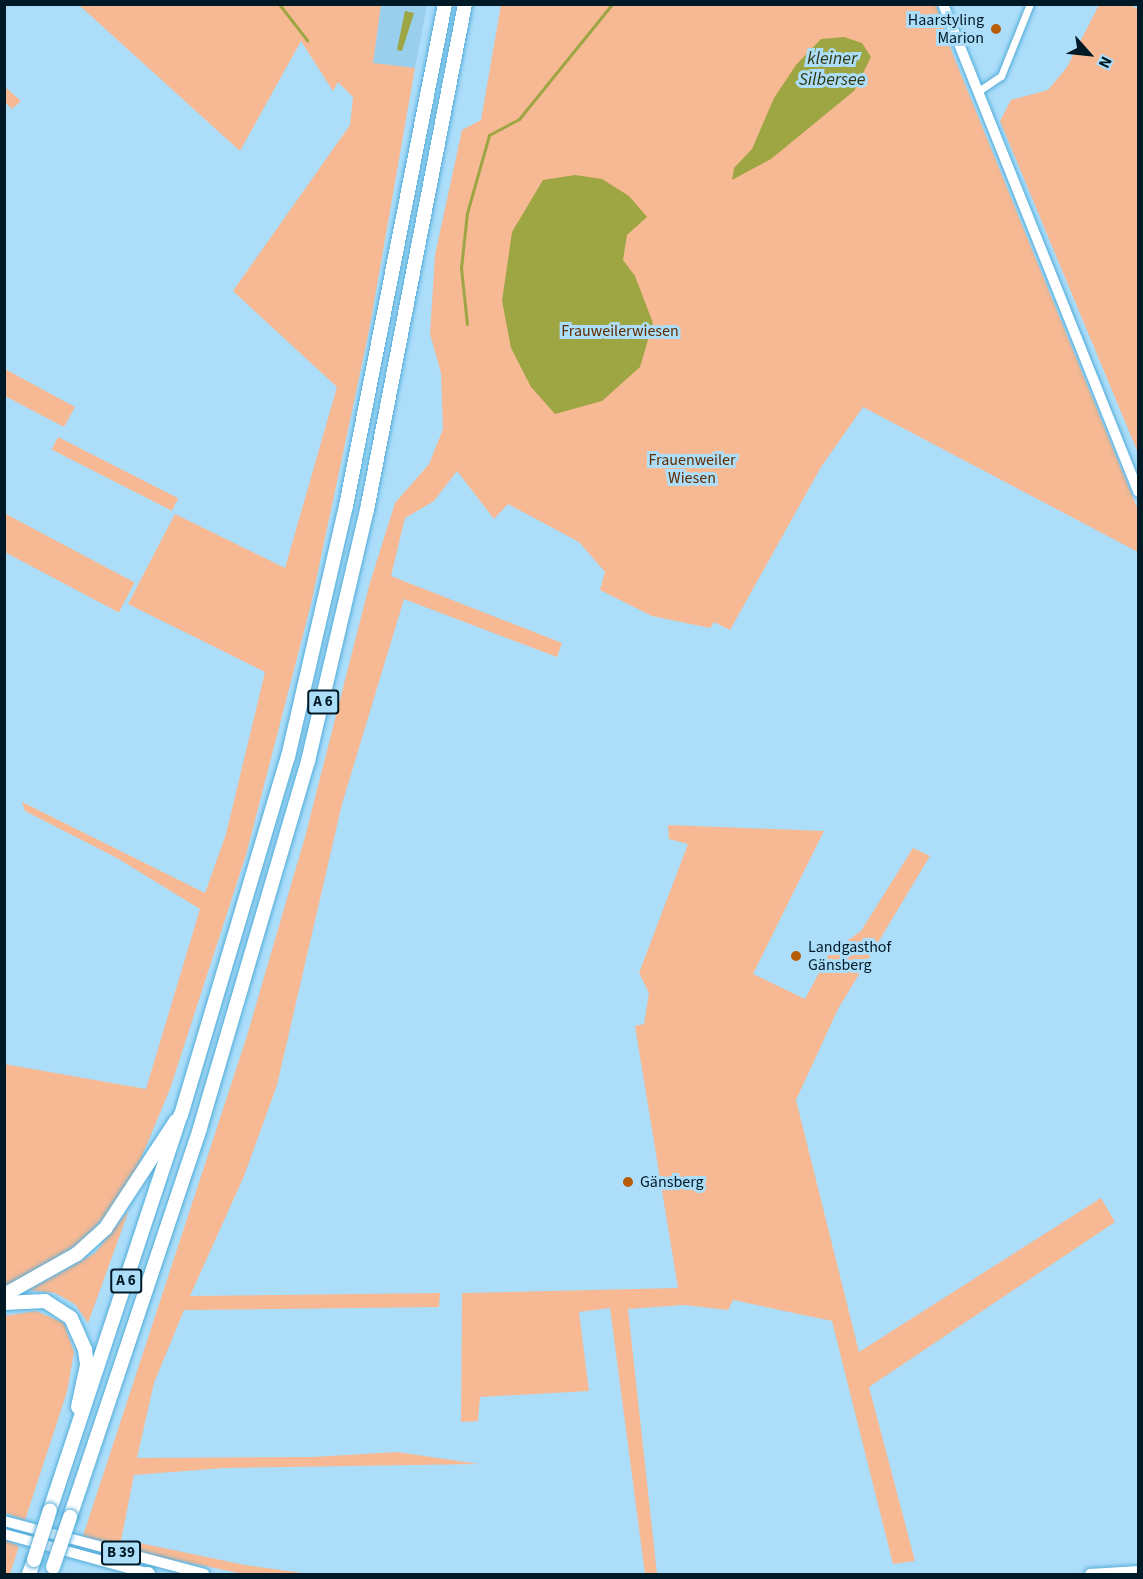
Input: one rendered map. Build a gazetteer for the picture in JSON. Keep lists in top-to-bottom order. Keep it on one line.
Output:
{"streets":{"highway":["A 6"],"main road":["B 39"]},"water":["kleiner Silbersee"],"parks":["Frauweilerwiesen","Frauenweiler Wiesen"],"places":["Haarstyling Marion","Landgasthof Gänsberg","Gänsberg"],"north":"bottom right"}
